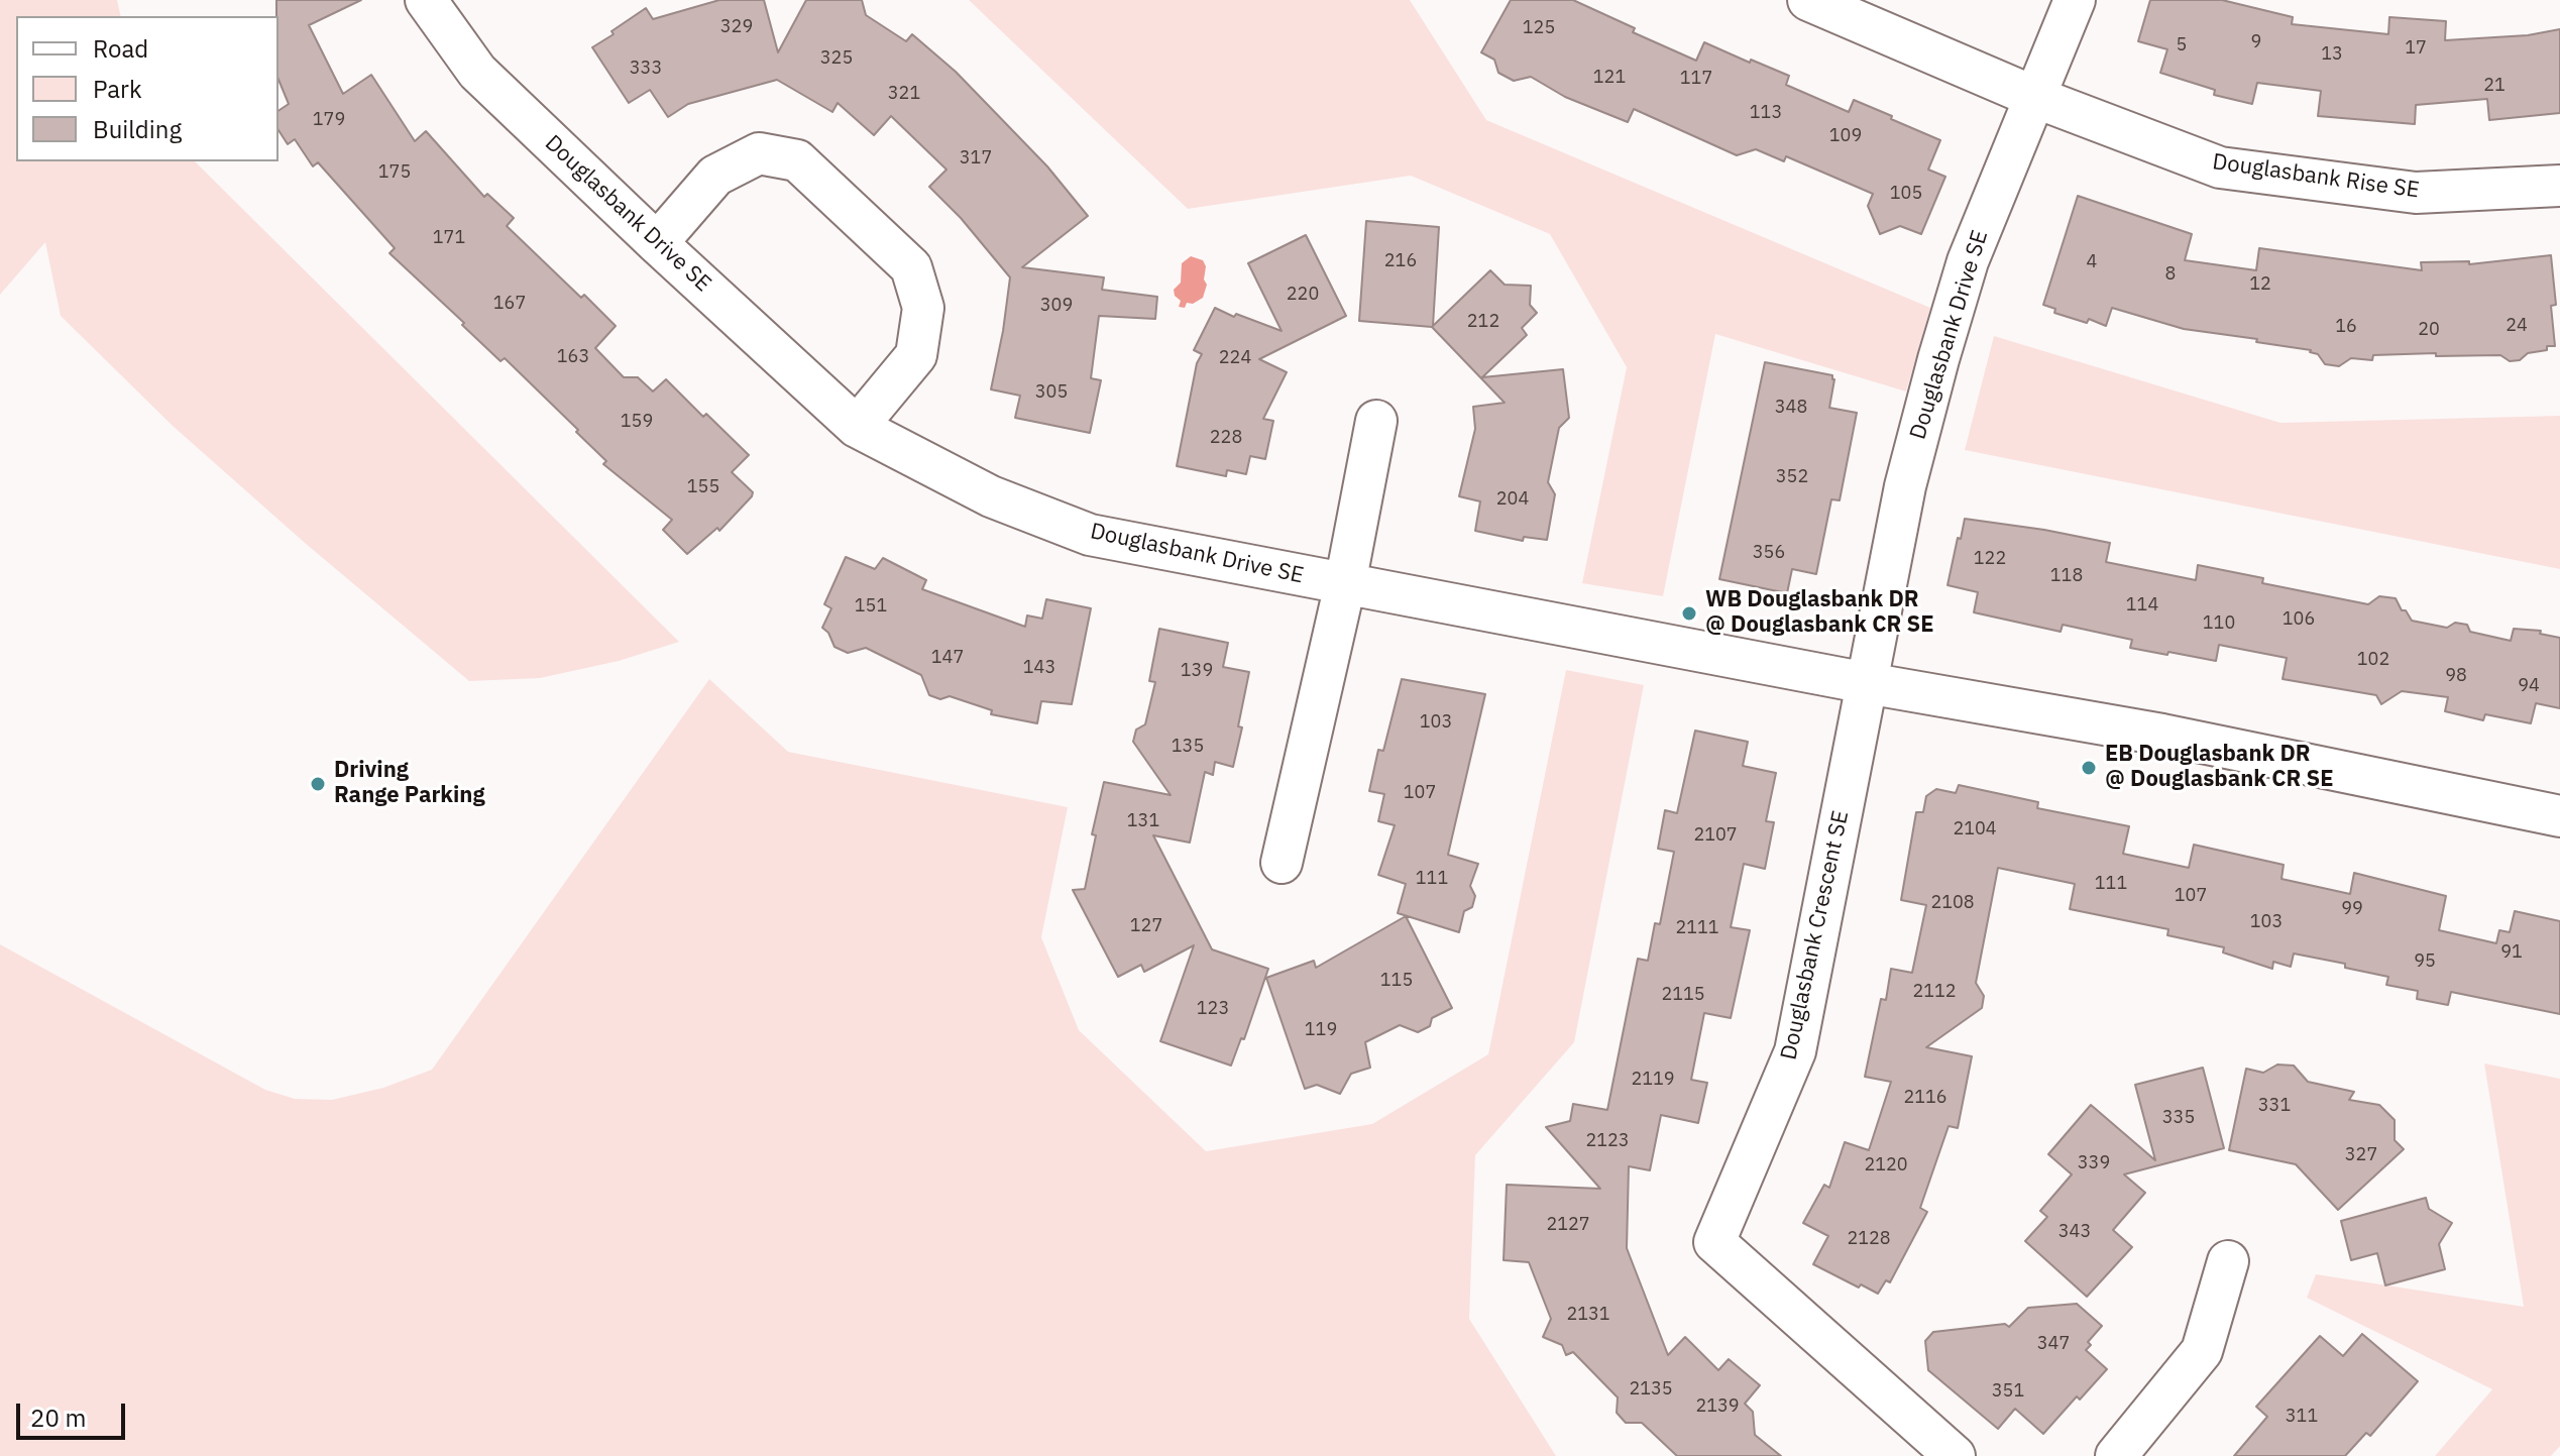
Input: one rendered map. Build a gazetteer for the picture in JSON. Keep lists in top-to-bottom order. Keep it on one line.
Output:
{"streets":{"street":["Douglasbank Rise SE","Douglasbank Drive SE","Douglasbank Crescent SE"]},"crossings":[["Douglasbank Rise SE","Douglasbank Drive SE"],["Douglasbank Drive SE","Douglasbank Crescent SE"]],"places":["WB Douglasbank DR @ Douglasbank CR SE","EB Douglasbank DR @ Douglasbank CR SE","Driving Range Parking"],"house_numbers":["329","125","9","5","17","13","325","333","121","117","21","321","113","179","109","317","175","105","171","216","4","8","12","220","167","309","212","24","16","20","163","224","305","348","159","228","352","155","204","356","122","118","114","151","106","110","147","102","143","139","98","94","103","135","107","131","2104","2107","111","111","107","2108","99","103","127","2111","91","95","115","2112","2115","123","119","2119","2116","331","335","2123","327","339","2120","2127","343","2128","2131","347","2135","351","2139","311"],"legend":["Road","Park","Building"],"scale_bar":"20 m"}
